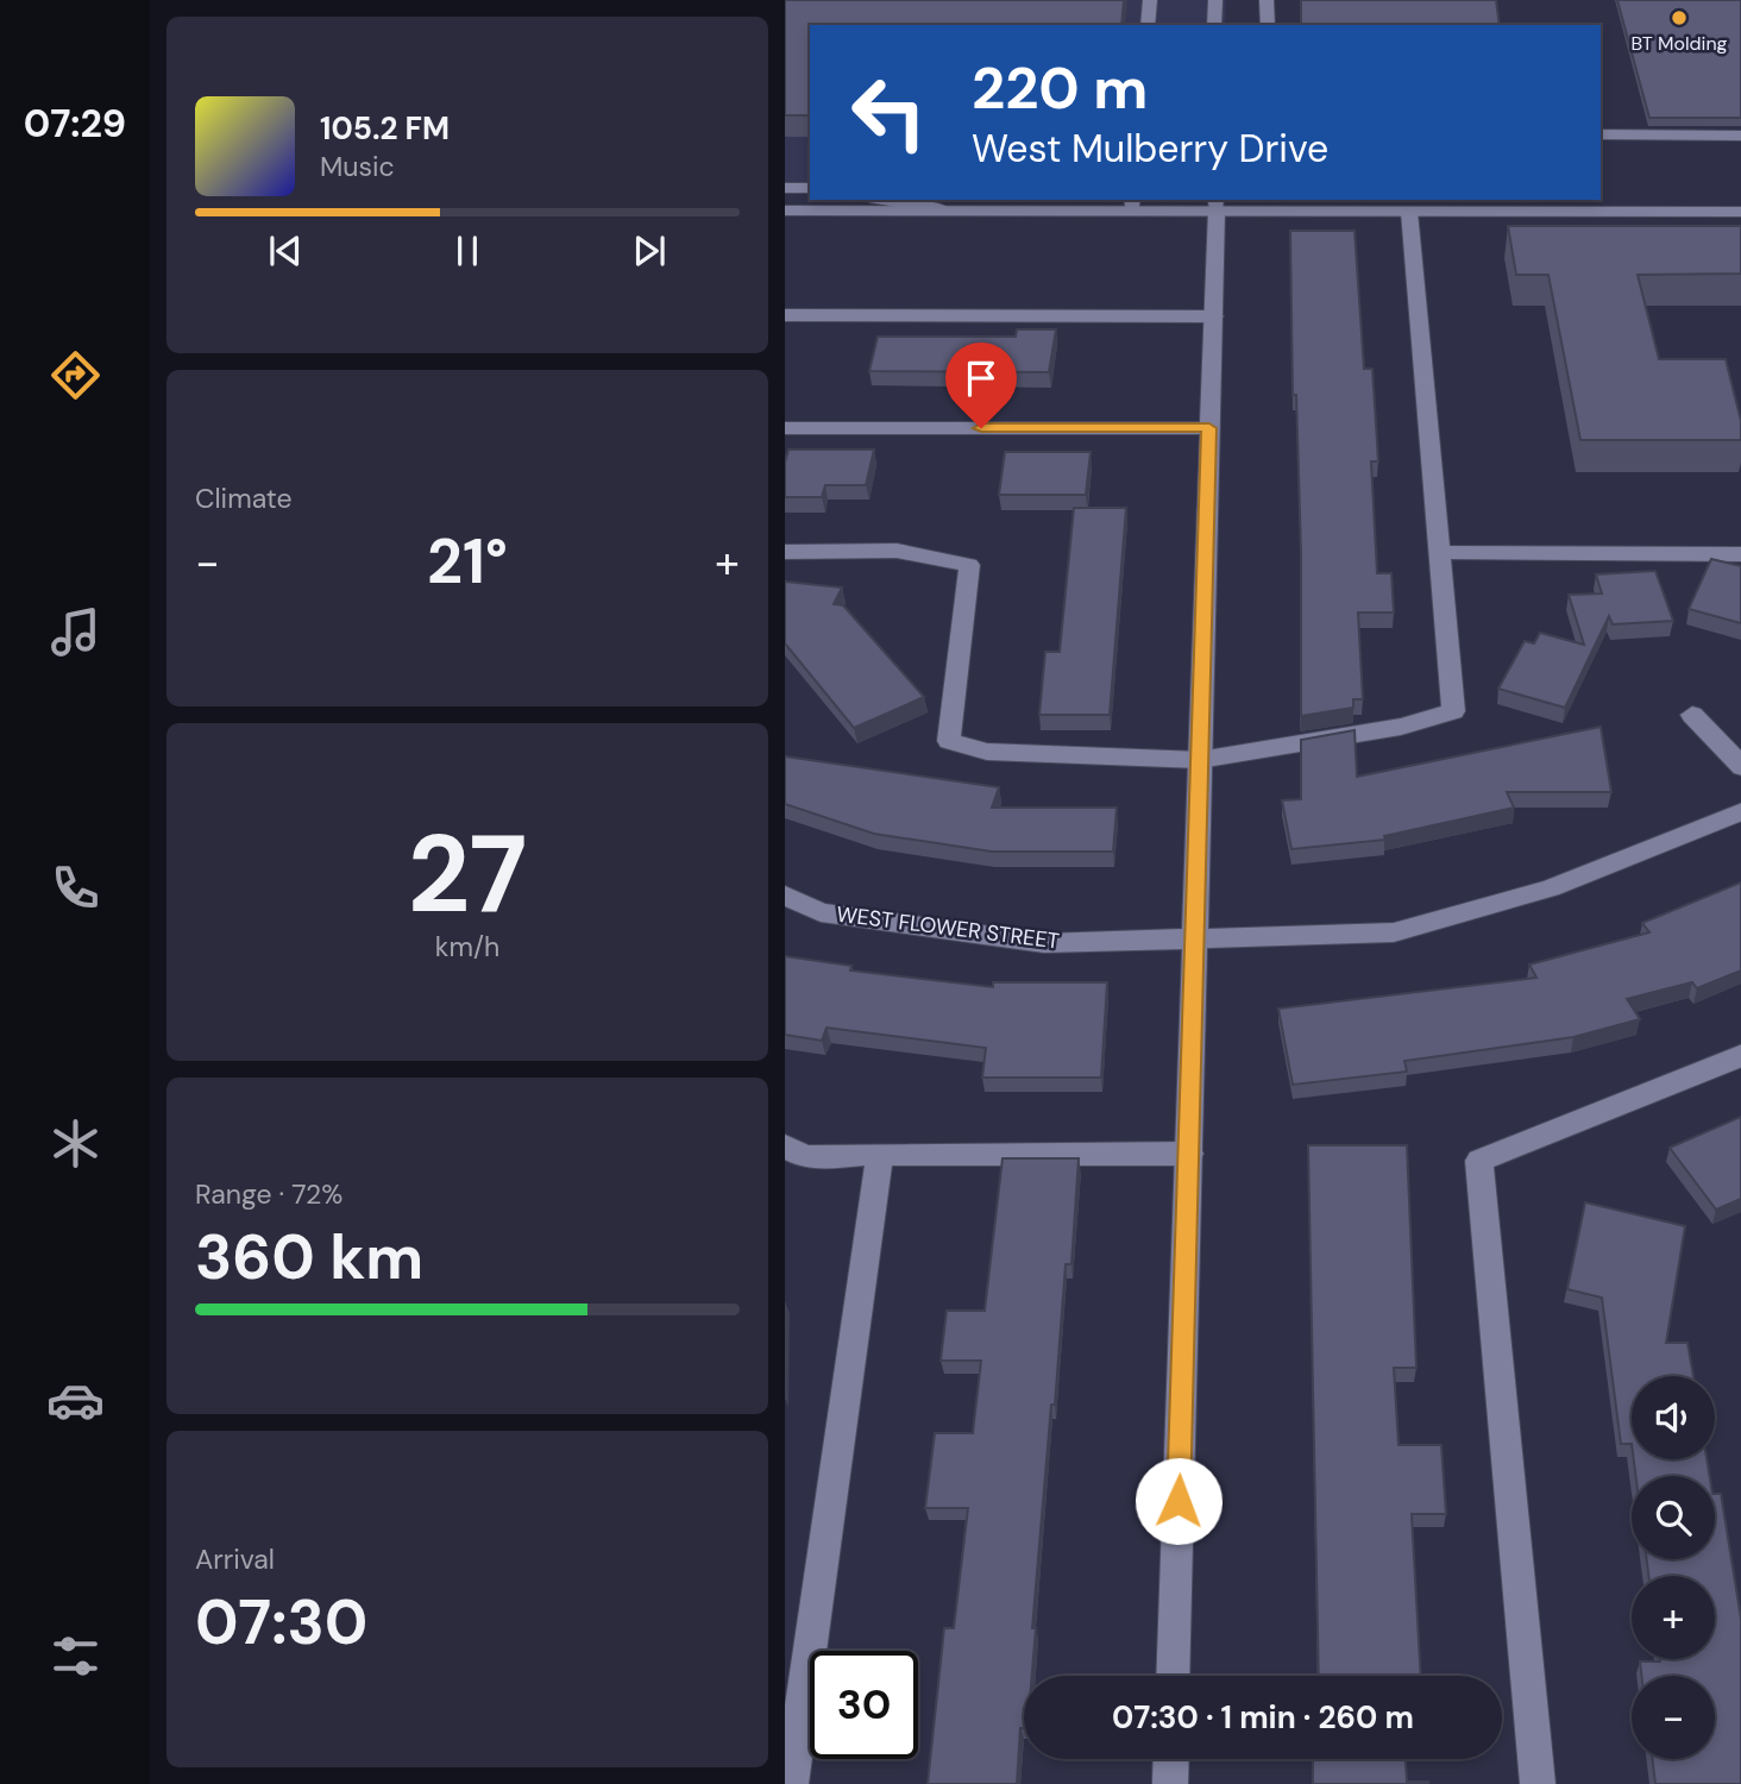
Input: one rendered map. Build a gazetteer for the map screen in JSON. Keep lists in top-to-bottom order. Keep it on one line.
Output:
{"streets":{"street":["WEST FLOWER STREET"]},"places":["BT Molding"],"page":{"tabs":"07:29","turn":["220 m","West Mulberry Drive"],"song":["105.2 FM","Music"],"tile":["Climate",["27","km/h"],["Range · 72%","360 km"],["Arrival","07:30"]],"heat":["−","21°","+"],"map_buttons":["+","−"],"limit":"30","trip":"07:30 · 1 min · 260 m"}}
